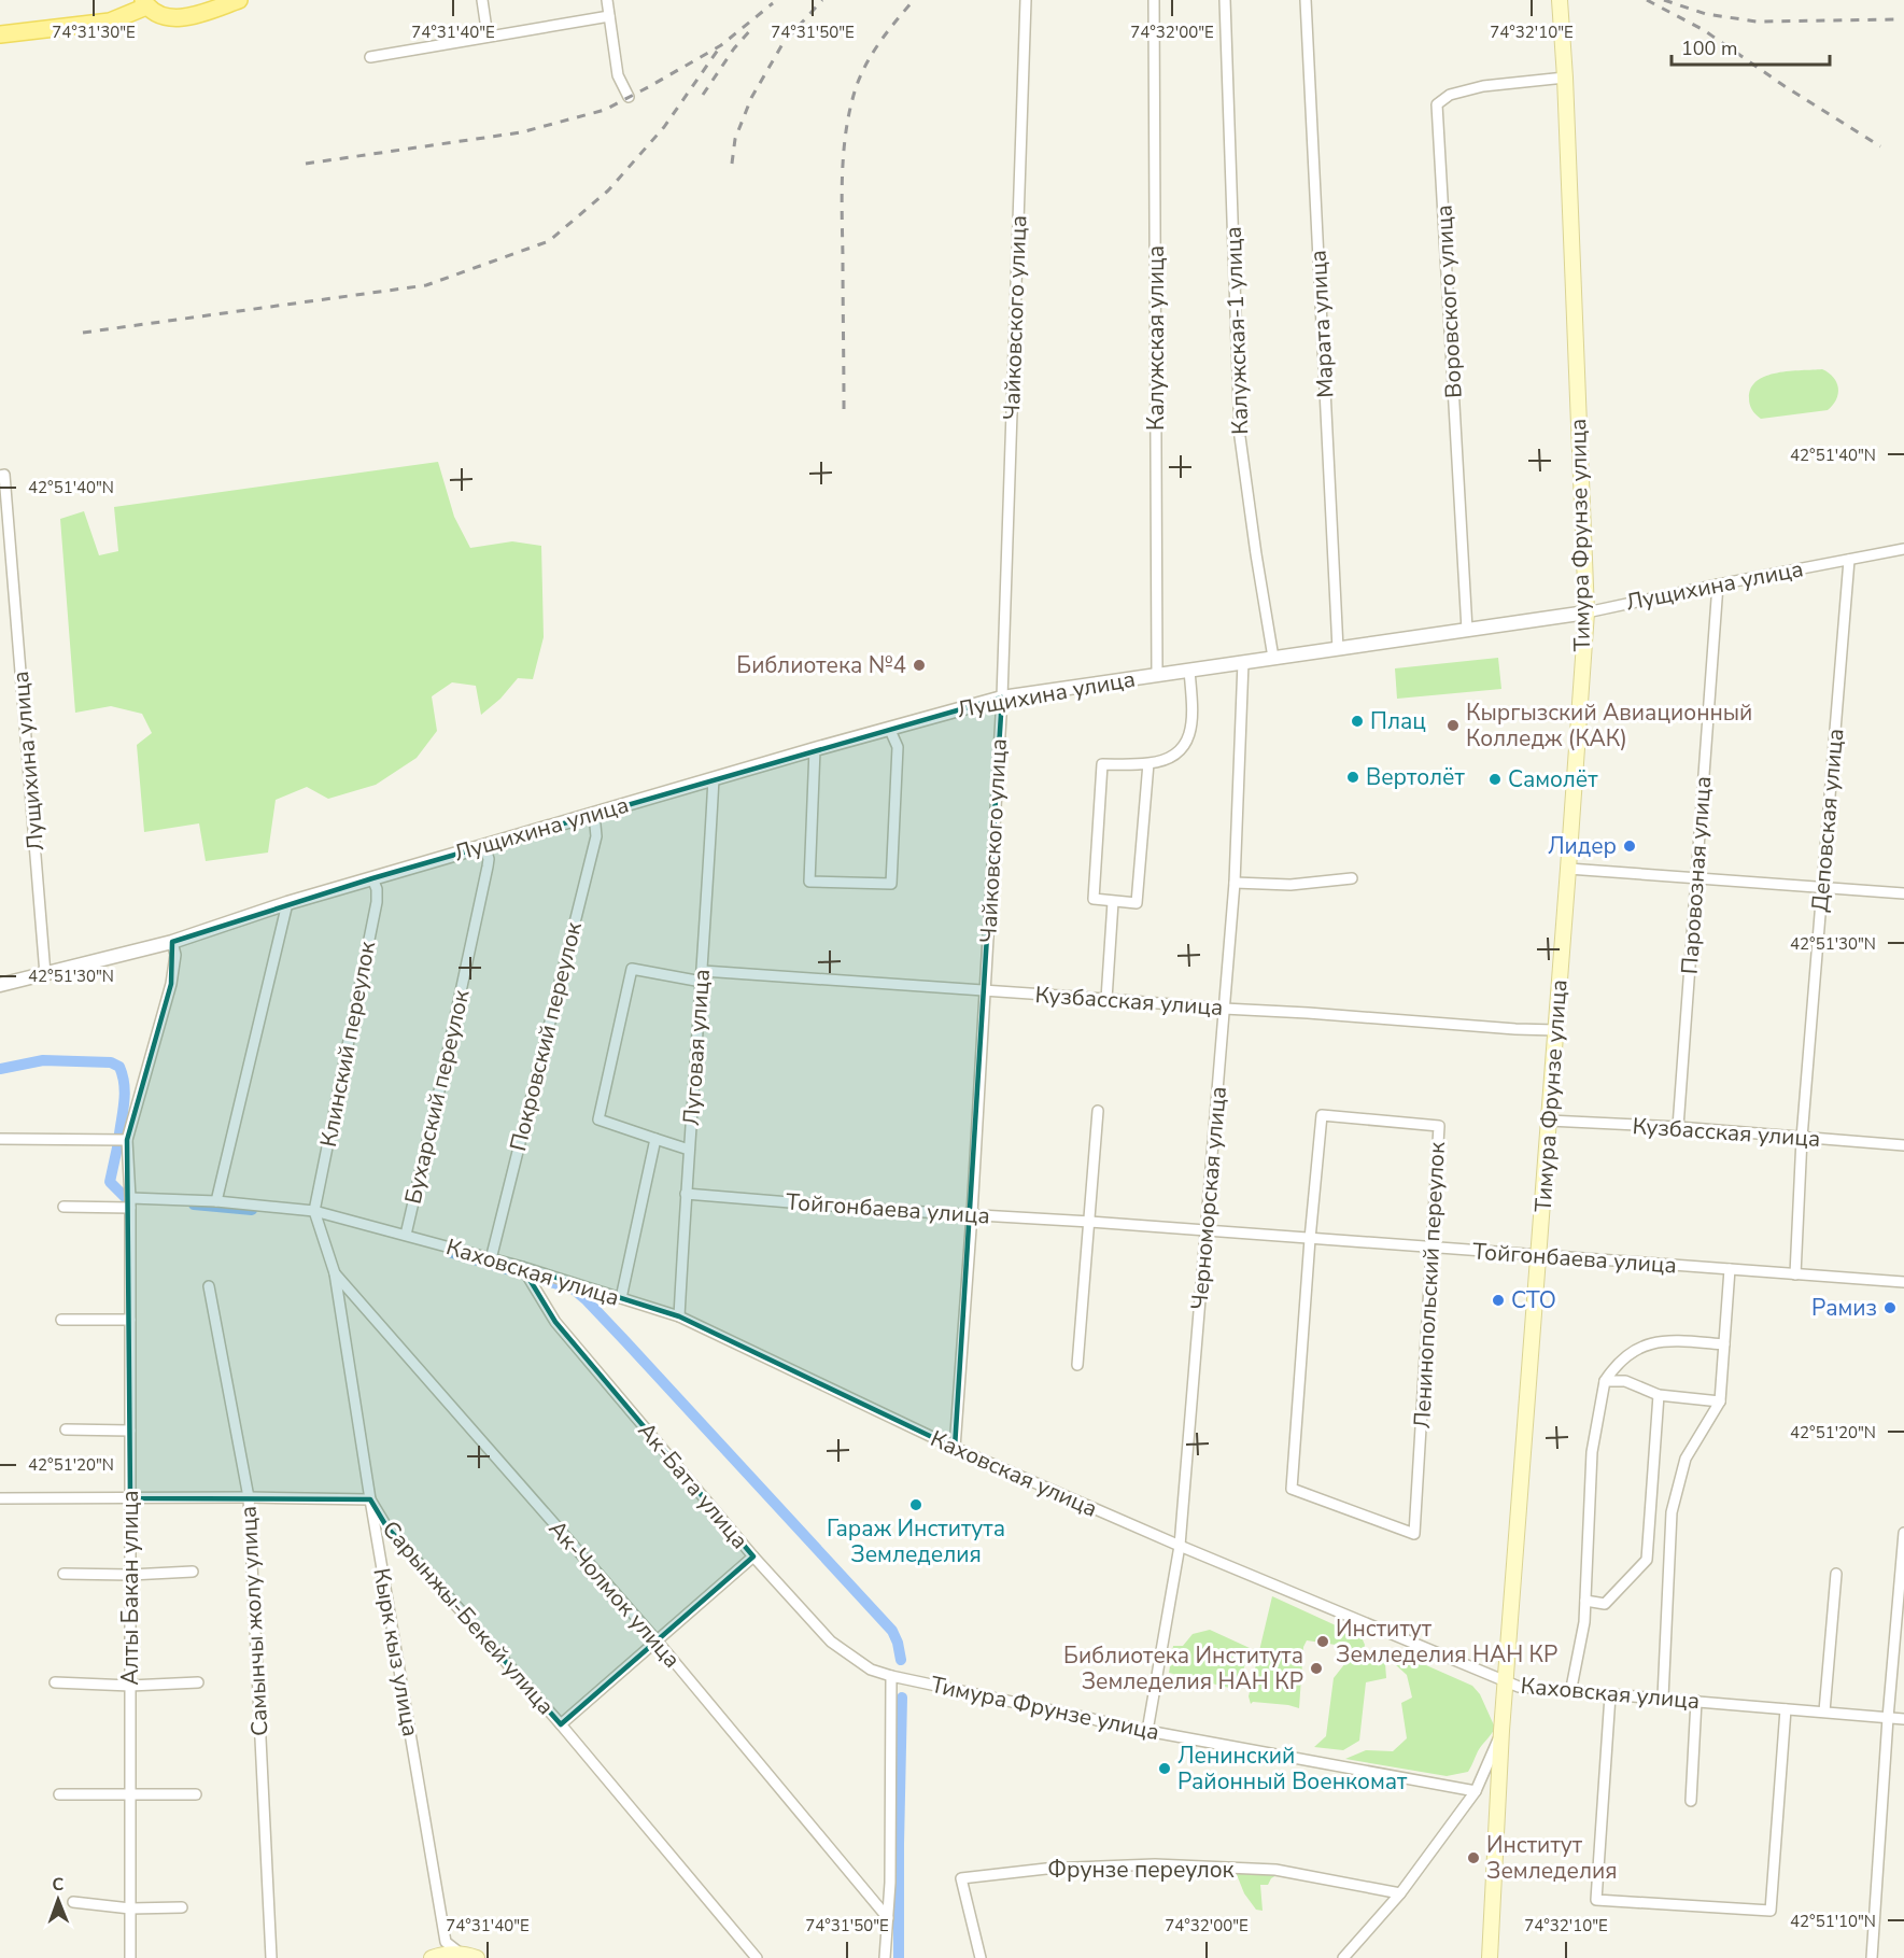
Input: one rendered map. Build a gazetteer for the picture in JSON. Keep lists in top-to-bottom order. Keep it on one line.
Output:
{"streets":{"main road":["Тимура Фрунзе улица"],"street":["Воровского улица","Чайковского улица","Марата улица","Калужская-1 улица","Калужская улица","Лущихина улица","Деповская улица","Паровозная улица","Кузбасская улица","Покровский переулок","Клинский переулок","Луговая улица","Бухарский переулок","Черноморская улица","Тойгонбаева улица","Каховская улица","Ленинопольский переулок","Ак-Бата улица","Алты Бакан улица","Ак-Чолмок улица","Сарынжы-Бекей улица","Самынчы жолу улица","Кырк кыз улица","Фрунзе переулок"]},"crossings":[["Воровского улица","Тимура Фрунзе улица"],["Воровского улица","Лущихина улица"],["Чайковского улица","Лущихина улица"],["Чайковского улица","Кузбасская улица"],["Чайковского улица","Тойгонбаева улица"],["Чайковского улица","Каховская улица"],["Марата улица","Лущихина улица"],["Калужская-1 улица","Лущихина улица"],["Калужская улица","Лущихина улица"],["Тимура Фрунзе улица","Лущихина улица"],["Тимура Фрунзе улица","Кузбасская улица"],["Тимура Фрунзе улица","Черноморская улица"],["Тимура Фрунзе улица","Тойгонбаева улица"],["Тимура Фрунзе улица","Каховская улица"],["Тимура Фрунзе улица","Ак-Бата улица"],["Лущихина улица","Деповская улица"],["Лущихина улица","Паровозная улица"],["Лущихина улица","Покровский переулок"],["Лущихина улица","Клинский переулок"],["Лущихина улица","Луговая улица"],["Лущихина улица","Бухарский переулок"],["Лущихина улица","Черноморская улица"],["Деповская улица","Кузбасская улица"],["Деповская улица","Тойгонбаева улица"],["Паровозная улица","Кузбасская улица"],["Кузбасская улица","Луговая улица"],["Кузбасская улица","Черноморская улица"],["Покровский переулок","Каховская улица"],["Клинский переулок","Каховская улица"],["Клинский переулок","Кырк кыз улица"],["Луговая улица","Тойгонбаева улица"],["Луговая улица","Каховская улица"],["Бухарский переулок","Каховская улица"],["Черноморская улица","Тойгонбаева улица"],["Черноморская улица","Каховская улица"],["Тойгонбаева улица","Ленинопольский переулок"],["Каховская улица","Ак-Бата улица"],["Каховская улица","Алты Бакан улица"],["Каховская улица","Кырк кыз улица"],["Алты Бакан улица","Сарынжы-Бекей улица"],["Ак-Чолмок улица","Кырк кыз улица"],["Сарынжы-Бекей улица","Самынчы жолу улица"],["Сарынжы-Бекей улица","Кырк кыз улица"]],"places":["Библиотека №4","Плац","Кыргызский Авиационный Колледж (КАК)","Вертолёт","Самолёт","Лидер","СТО","Рамиз","Гараж Института Земледелия","Институт Земледелия НАН КР","Библиотека Института Земледелия НАН КР","Ленинский Районный Военкомат","Институт Земледелия"],"scale_bar":"100 m","north":"top","coordinates":["74°31'30\"E","74°31'40\"E","74°31'50\"E","74°32'00\"E","74°32'10\"E","42°51'40\"N","42°51'30\"N","42°51'20\"N","42°51'10\"N"]}
